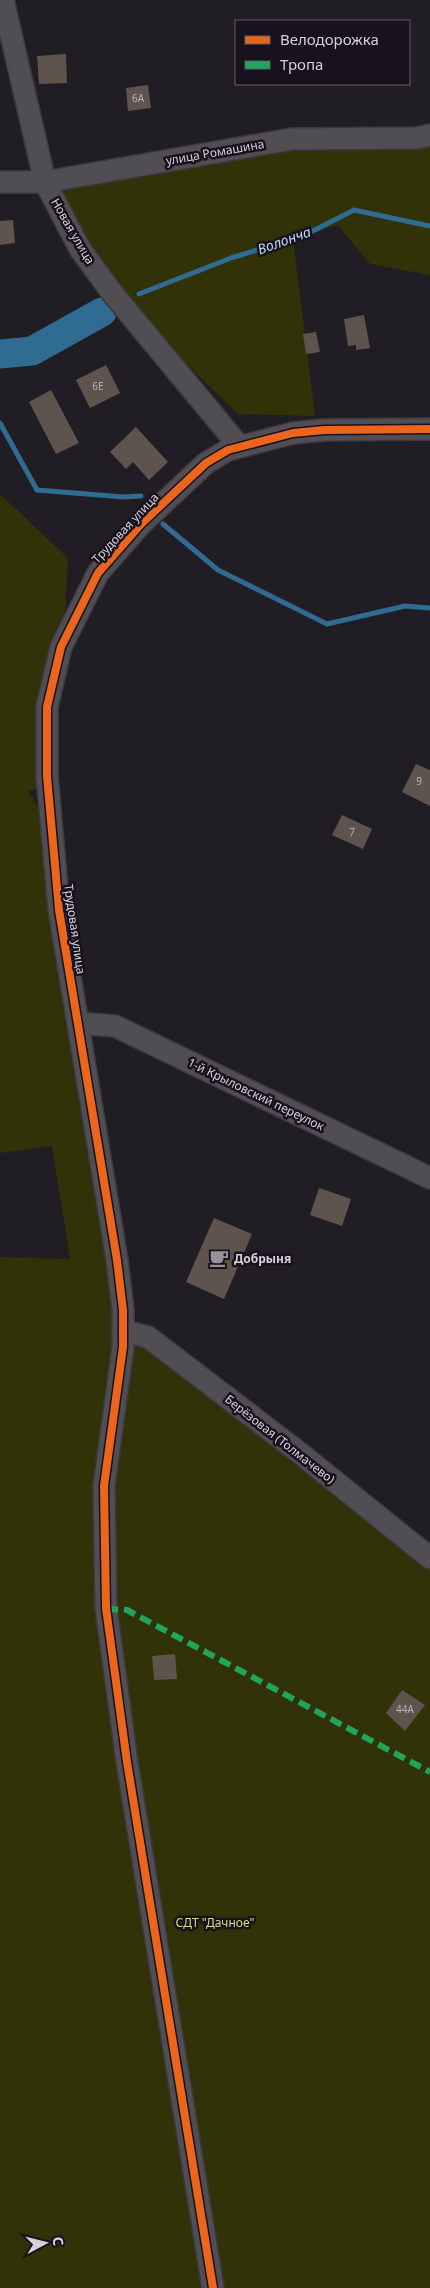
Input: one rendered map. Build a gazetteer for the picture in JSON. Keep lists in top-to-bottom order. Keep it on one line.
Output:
{"streets":{"street":["улица Ромашина","Новая улица","Трудовая улица","1-й Крыловский переулок","Берёзовая (Толмачево)"]},"crossings":[["улица Ромашина","Новая улица"],["Новая улица","Трудовая улица"],["Трудовая улица","1-й Крыловский переулок"],["Трудовая улица","Берёзовая (Толмачево)"]],"water":["Волонча"],"parks":["СДТ \"Дачное\""],"places":{"cafe":["Добрыня"]},"house_numbers":["6А","6Е","9","7","44А"],"legend":["Велодорожка","Тропа"],"north":"right"}
